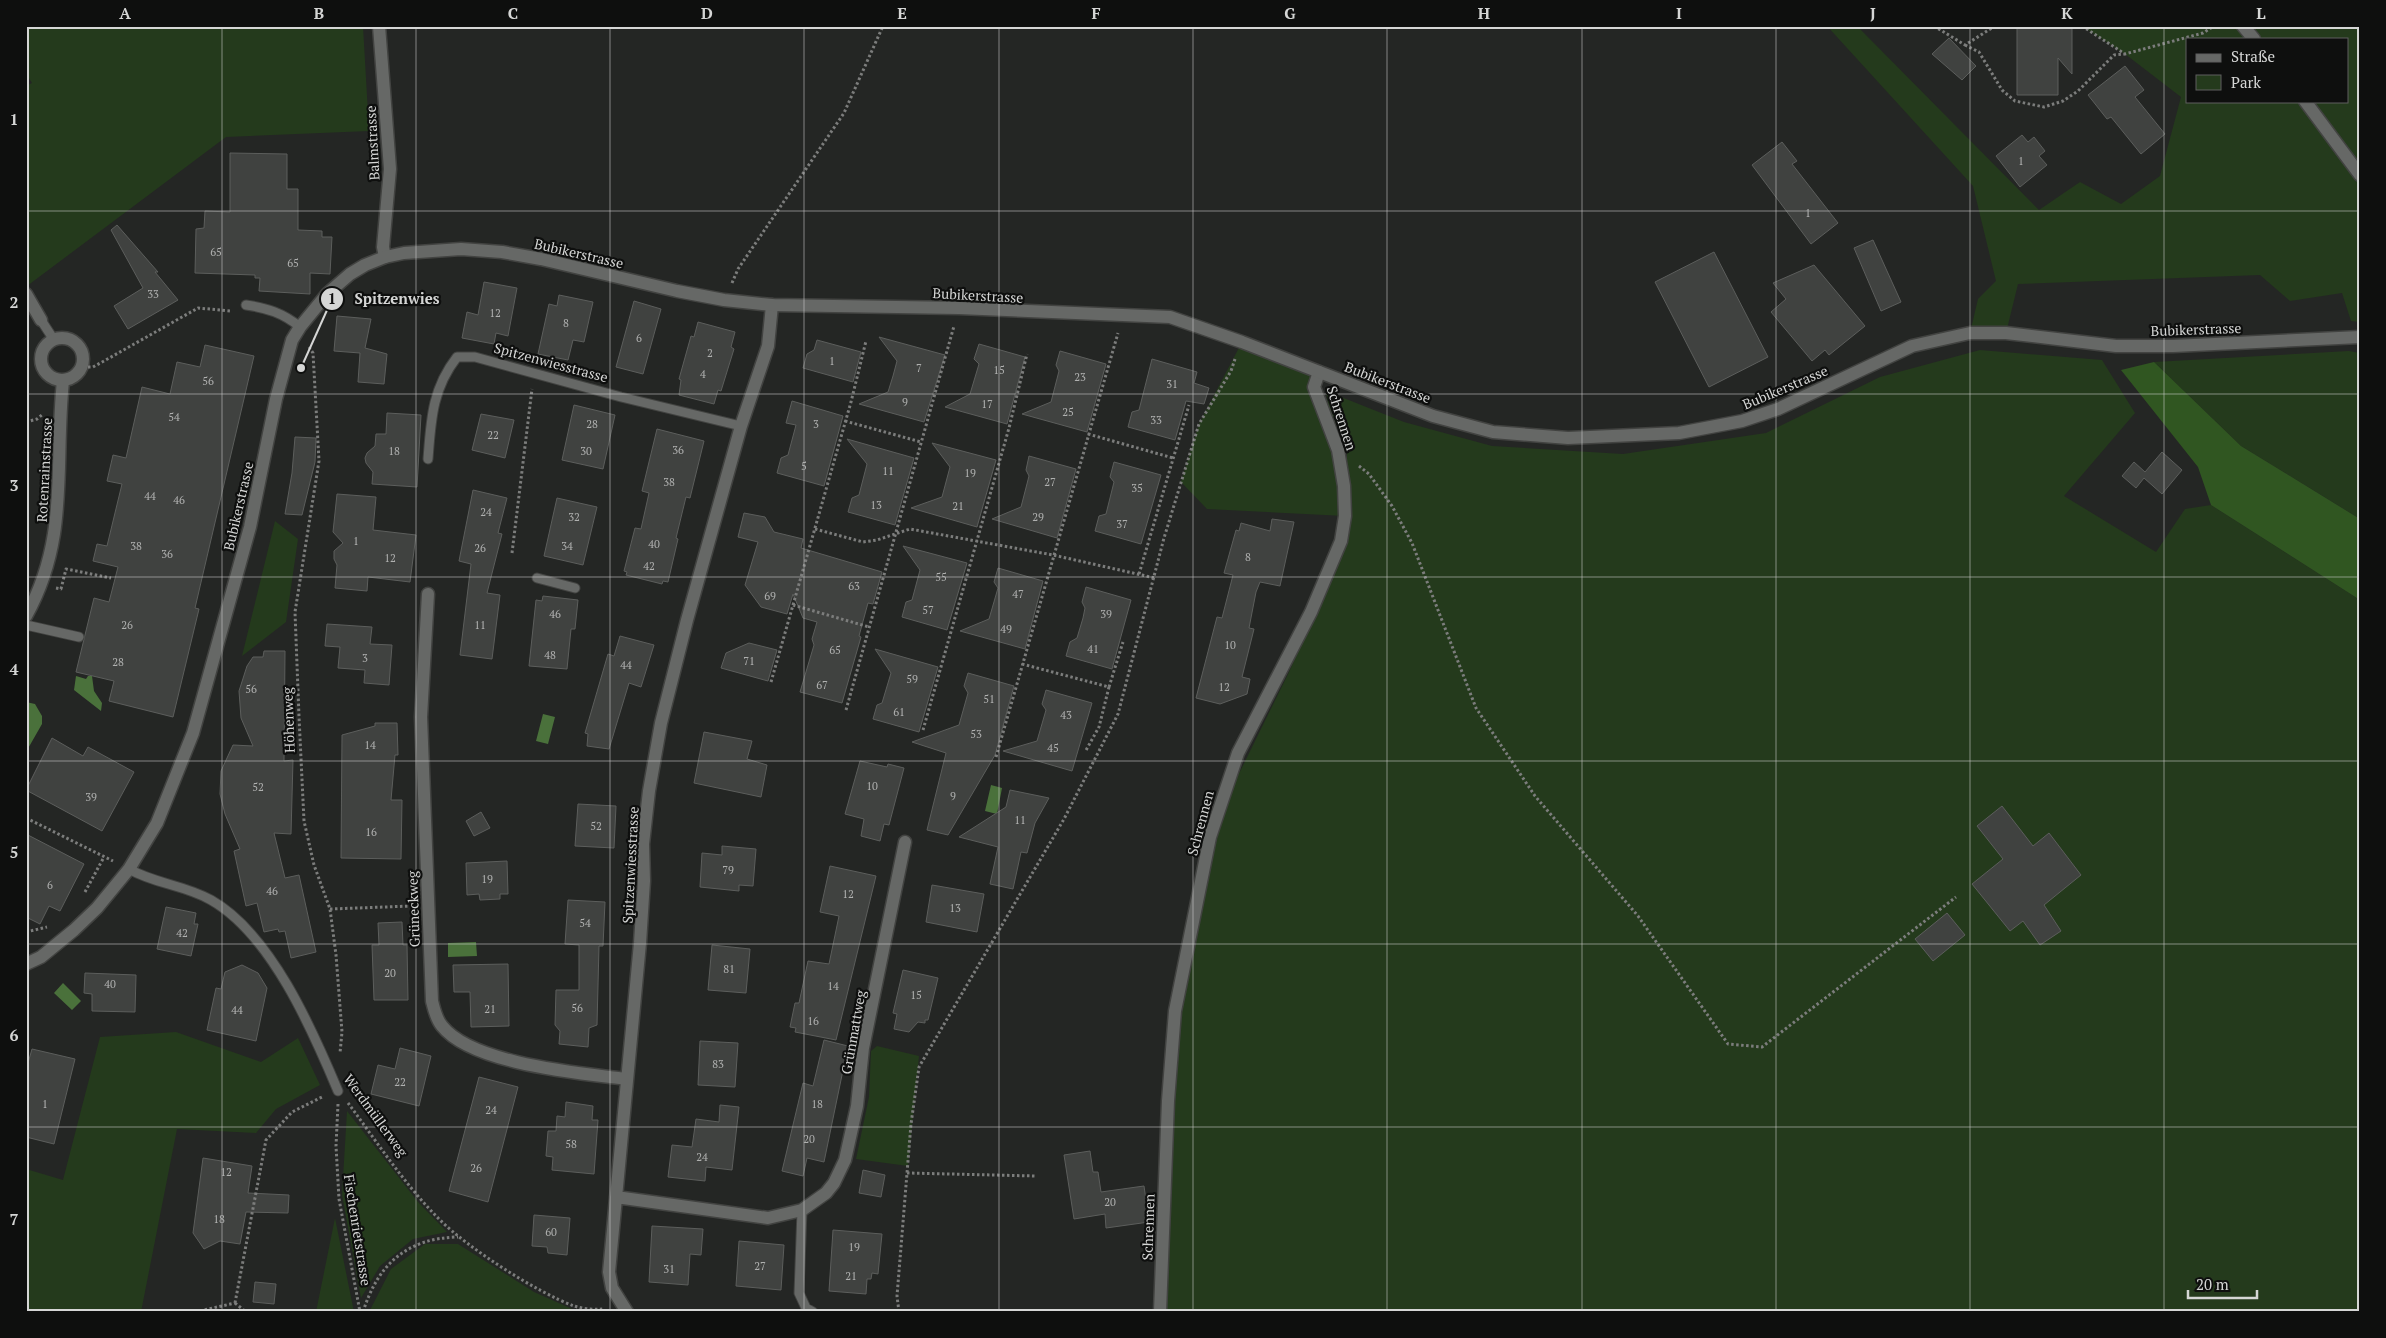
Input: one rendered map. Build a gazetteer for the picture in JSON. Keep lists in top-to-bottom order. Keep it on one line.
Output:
{"streets":{"street":["Balmstrasse","Bubikerstrasse","Spitzenwiesstrasse","Schrennen","Rotenrainstrasse","Grüneckweg","Grünmattweg"],"lane":["Werdmüllerweg"],"path":["Höhenweg","Fischenrietstrasse"]},"crossings":[["Balmstrasse","Bubikerstrasse"],["Bubikerstrasse","Spitzenwiesstrasse"],["Bubikerstrasse","Schrennen"],["Bubikerstrasse","Werdmüllerweg"],["Spitzenwiesstrasse","Grüneckweg"],["Spitzenwiesstrasse","Grünmattweg"],["Werdmüllerweg","Fischenrietstrasse"]],"places":["Spitzenwies"],"house_numbers":["1","1","65","65","33","12","8","6","2","1","7","15","4","23","56","31","9","17","25","54","33","28","3","22","36","18","30","5","11","19","38","27","35","44","46","13","21","24","32","29","37","1","40","38","34","26","36","8","12","42","55","63","47","69","57","46","39","26","11","49","10","41","65","48","3","71","28","44","59","67","12","56","51","61","43","53","14","45","10","52","9","39","11","52","16","79","19","6","46","12","13","54","42","81","20","40","14","15","56","21","44","16","83","22","1","18","24","20","58","24","26","12","20","18","60","19","27","31","21"],"legend":["Straße","Park"],"scale_bar":"20 m","grid":{"columns":["A","B","C","D","E","F","G","H","I","J","K","L"],"rows":["1","2","3","4","5","6","7"]}}
